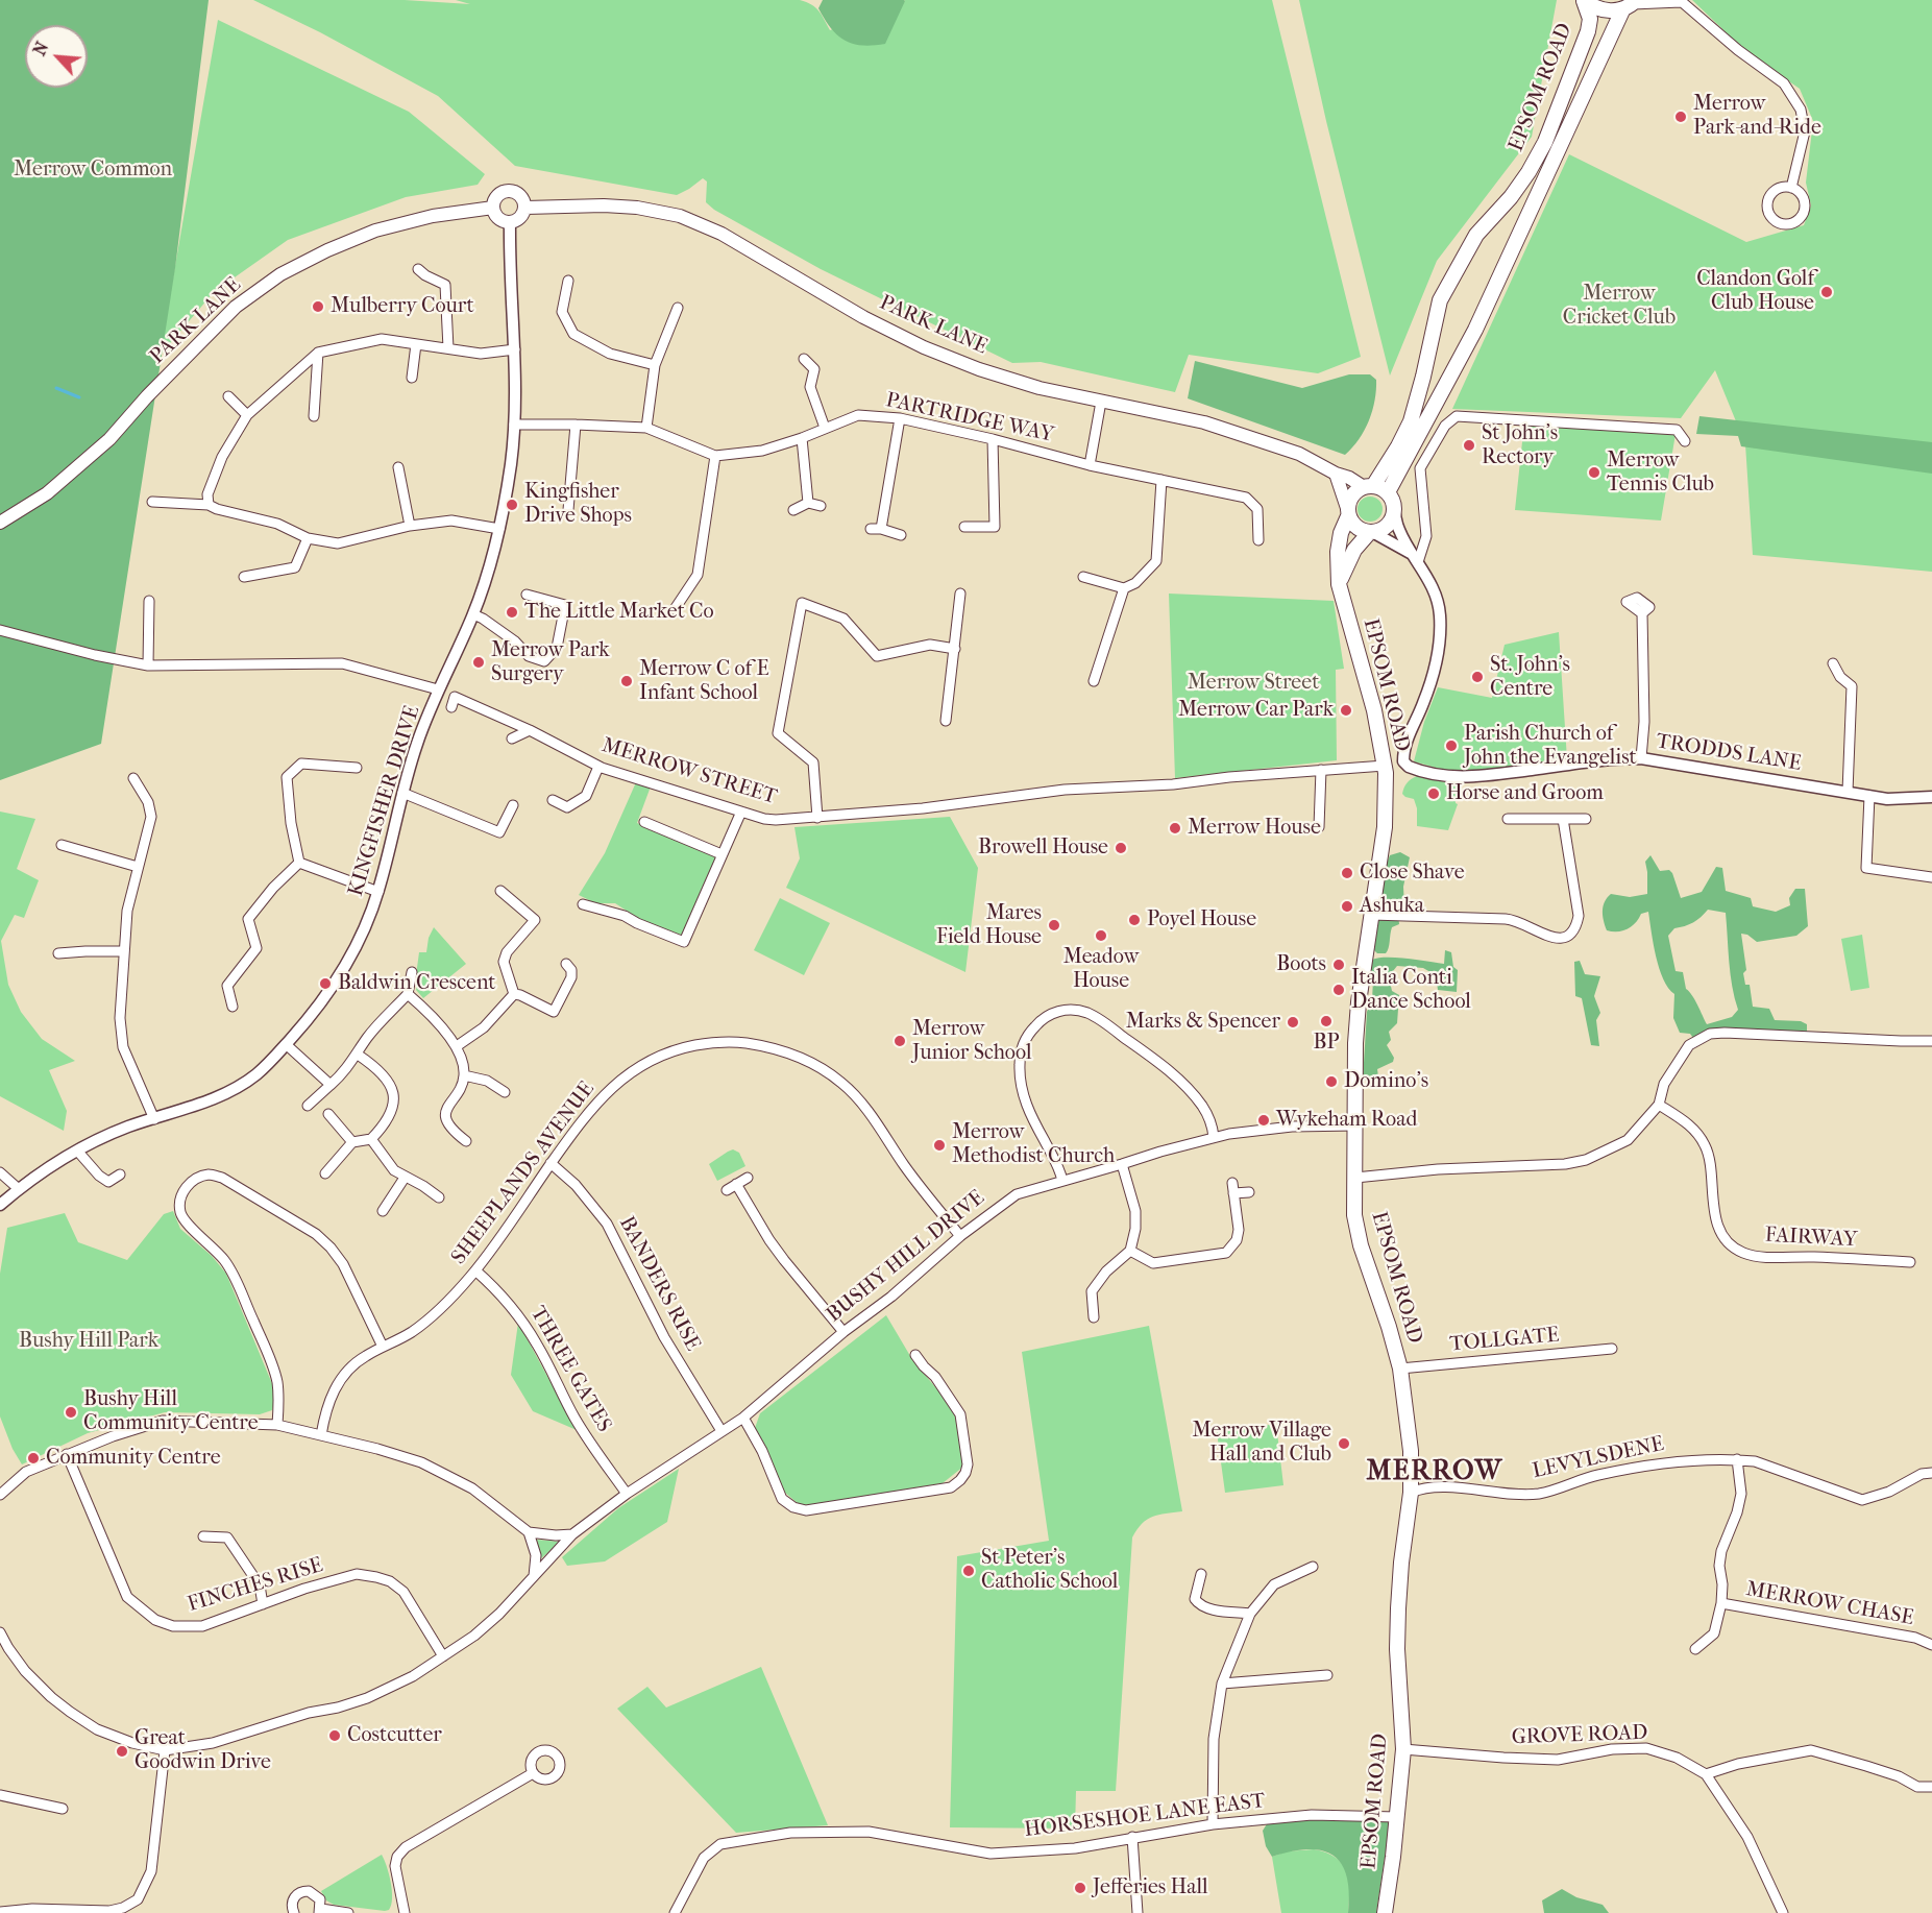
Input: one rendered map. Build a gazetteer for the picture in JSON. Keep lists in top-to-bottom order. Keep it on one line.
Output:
{"streets":{"main road":["EPSOM ROAD","PARK LANE"],"street":["PARTRIDGE WAY","TRODDS LANE","MERROW STREET","KINGFISHER DRIVE","SHEEPLANDS AVENUE","FAIRWAY","BUSHY HILL DRIVE","BANDERS RISE","TOLLGATE","THREE GATES","LEVYLSDENE","FINCHES RISE","MERROW CHASE","GROVE ROAD","HORSESHOE LANE EAST"]},"crossings":[["EPSOM ROAD","PARK LANE"],["EPSOM ROAD","TRODDS LANE"],["EPSOM ROAD","MERROW STREET"],["EPSOM ROAD","BUSHY HILL DRIVE"],["EPSOM ROAD","TOLLGATE"],["EPSOM ROAD","LEVYLSDENE"],["EPSOM ROAD","GROVE ROAD"],["EPSOM ROAD","HORSESHOE LANE EAST"],["PARK LANE","KINGFISHER DRIVE"],["PARTRIDGE WAY","KINGFISHER DRIVE"],["SHEEPLANDS AVENUE","BUSHY HILL DRIVE"],["SHEEPLANDS AVENUE","BANDERS RISE"],["SHEEPLANDS AVENUE","THREE GATES"],["BUSHY HILL DRIVE","BANDERS RISE"],["BUSHY HILL DRIVE","THREE GATES"],["BUSHY HILL DRIVE","FINCHES RISE"],["LEVYLSDENE","MERROW CHASE"]],"districts":["MERROW"],"parks":["Merrow Common","Merrow Cricket Club","Merrow Street","Bushy Hill Park"],"places":["Merrow Park-and-Ride","Clandon Golf Club House","Mulberry Court","St John's Rectory","Merrow Tennis Club","Kingfisher Drive Shops","The Little Market Co","Merrow Park Surgery","St. John's Centre","Merrow C of E Infant School","Merrow Car Park","Parish Church of John the Evangelist","Horse and Groom","Merrow House","Browell House","Close Shave","Ashuka","Poyel House","Mares Field House","Meadow House","Boots","Baldwin Crescent","Italia Conti Dance School","BP","Marks & Spencer","Merrow Junior School","Domino's","Wykeham Road","Merrow Methodist Church","Bushy Hill Community Centre","Merrow Village Hall and Club","Community Centre","St Peter's Catholic School","Costcutter","Great Goodwin Drive","Jefferies Hall"],"north":"top left"}
